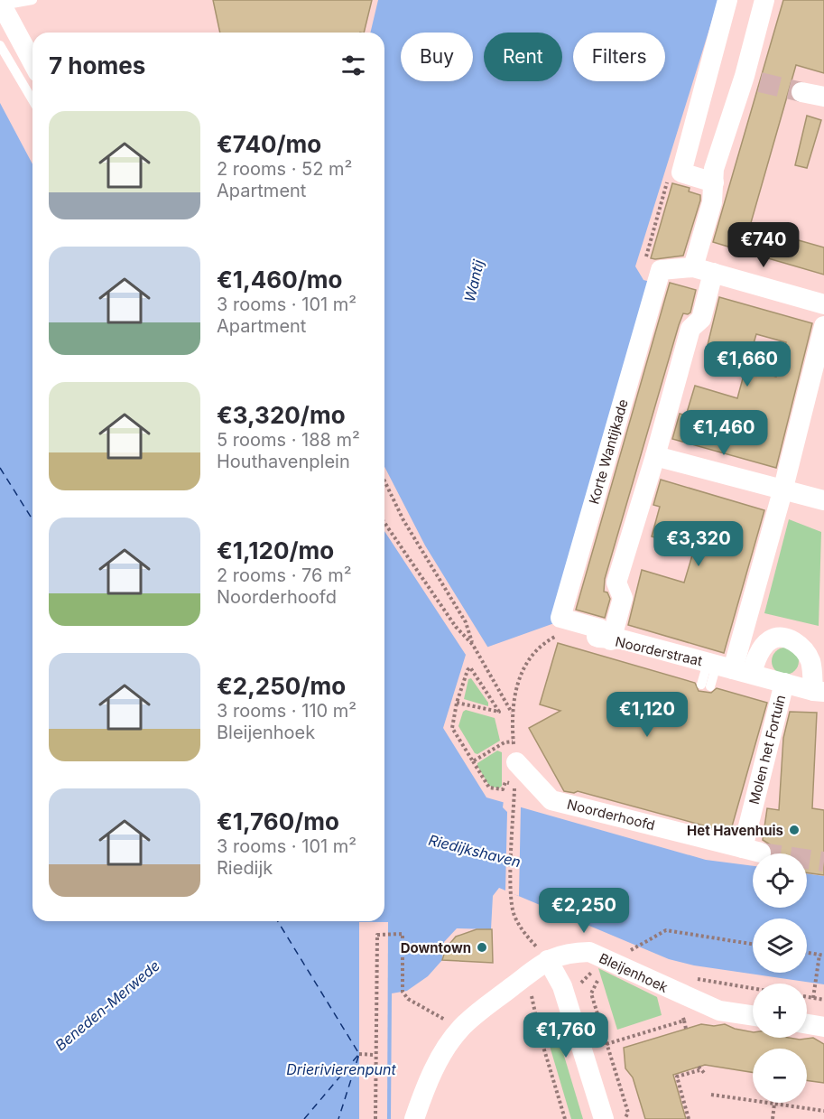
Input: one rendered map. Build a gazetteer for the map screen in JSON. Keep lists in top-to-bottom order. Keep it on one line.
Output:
{"streets":{"street":["Korte Wantijkade","Noorderstraat","Molen het Fortuin","Noorderhoofd","Bleijenhoek"]},"crossings":[["Korte Wantijkade","Noorderstraat"],["Noorderstraat","Molen het Fortuin"],["Molen het Fortuin","Noorderhoofd"]],"water":["Wantij","Riedijkshaven","Beneden-Merwede","Drierivierenpunt"],"places":["Het Havenhuis","Downtown"],"page":{"chip":["Buy","Rent","Filters"],"heading":"7 homes","list":[{"name":"€740/mo","note":"2 rooms · 52 m² · Apartment"},{"name":"€1,460/mo","note":"3 rooms · 101 m² · Apartment"},{"name":"€3,320/mo","note":"5 rooms · 188 m² · Houthavenplein"},{"name":"€1,120/mo","note":"2 rooms · 76 m² · Noorderhoofd"},{"name":"€2,250/mo","note":"3 rooms · 110 m² · Bleijenhoek"},{"name":"€1,760/mo","note":"3 rooms · 101 m² · Riedijk"}],"price":["€740","€1,660","€1,460","€3,320","€1,120","€2,250","€1,760"],"map_buttons":["+","−"]}}
